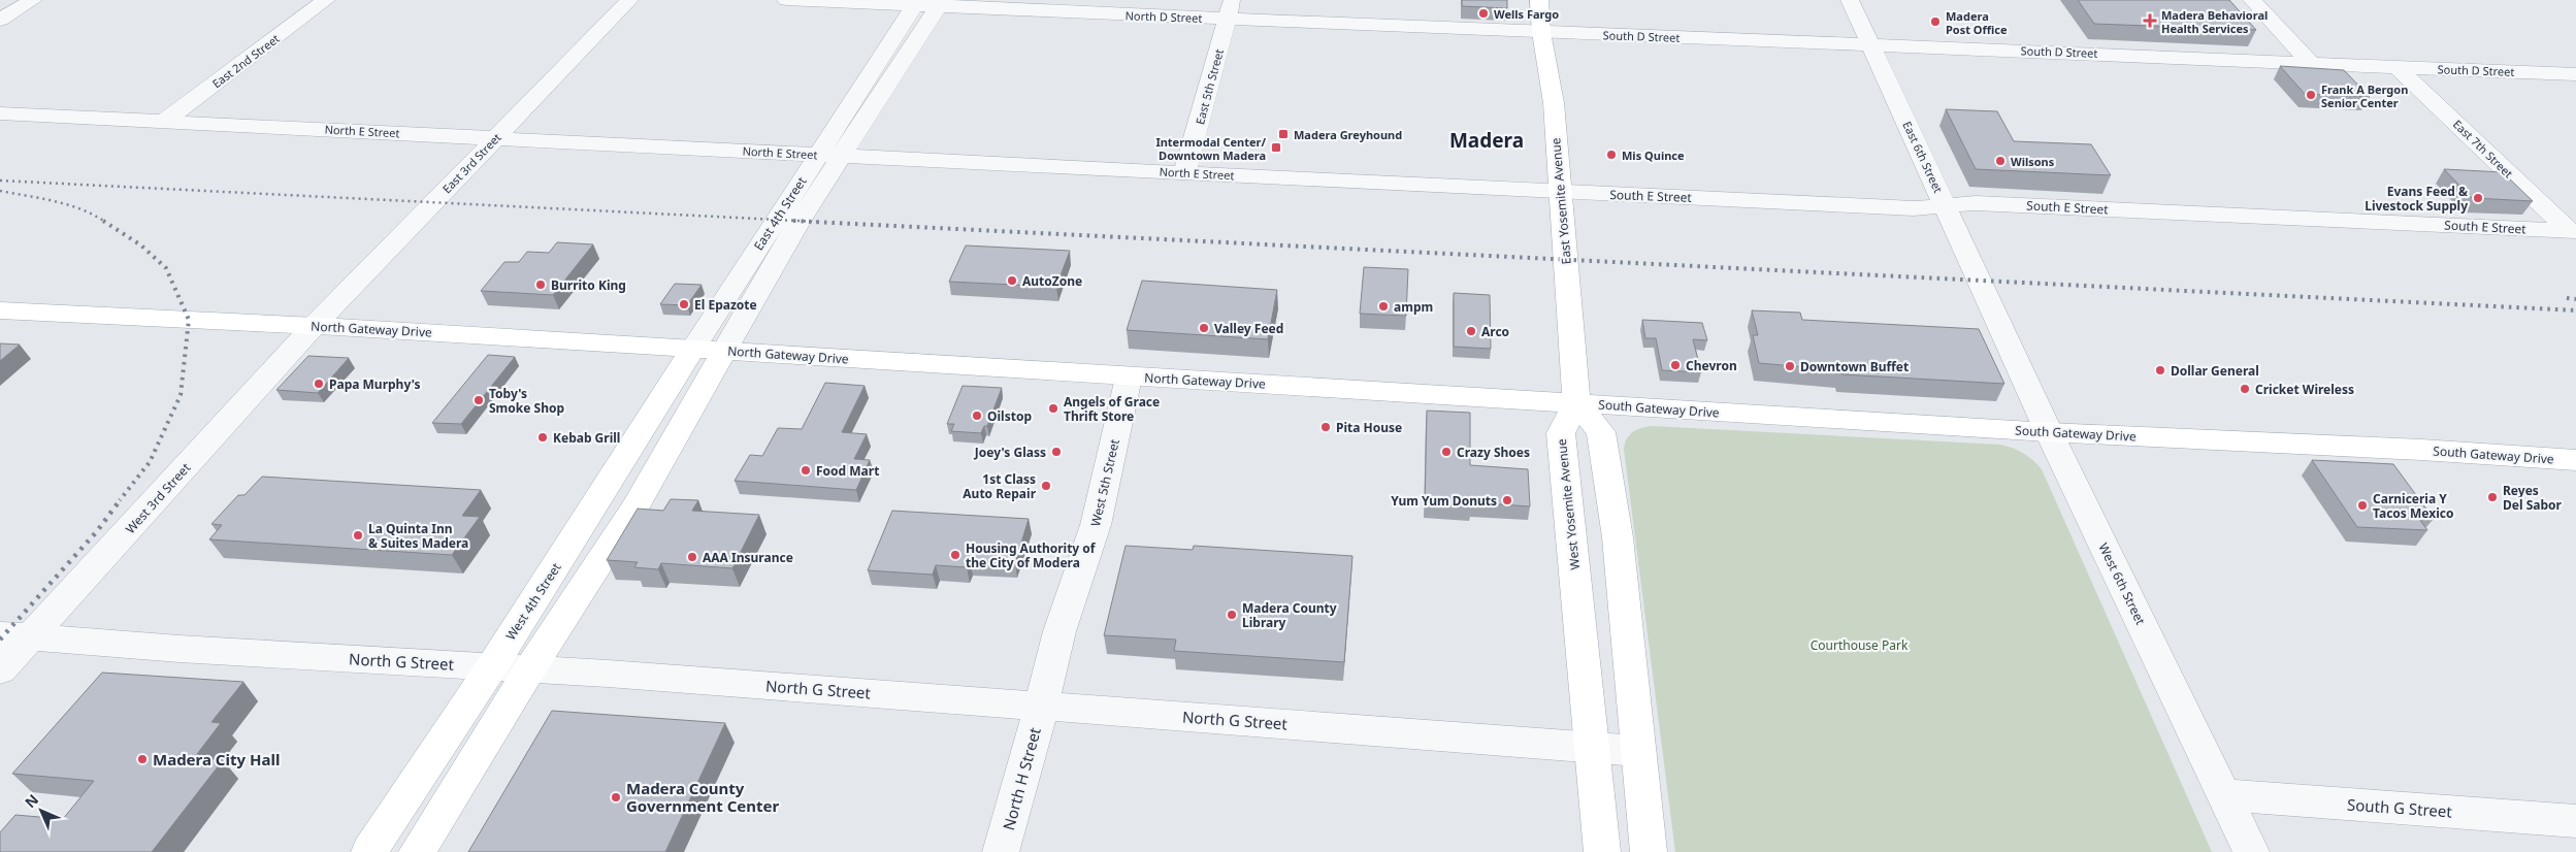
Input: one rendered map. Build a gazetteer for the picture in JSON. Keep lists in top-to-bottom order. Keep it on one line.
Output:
{"streets":{"main road":["East Yosemite Avenue","North Gateway Drive","South Gateway Drive","West Yosemite Avenue","West 4th Street"],"street":["North D Street","South D Street","East 2nd Street","East 5th Street","North E Street","East 7th Street","East 6th Street","East 3rd Street","South E Street","East 4th Street","West 5th Street","West 3rd Street","West 6th Street","North G Street","North H Street","South G Street"]},"crossings":[["North D Street","South D Street"],["North D Street","East 5th Street"],["North D Street","East Yosemite Avenue"],["North D Street","East 4th Street"],["South D Street","East 7th Street"],["South D Street","East 6th Street"],["South D Street","East Yosemite Avenue"],["East 2nd Street","North E Street"],["East 5th Street","North E Street"],["North E Street","East 3rd Street"],["North E Street","South E Street"],["North E Street","East Yosemite Avenue"],["North E Street","East 4th Street"],["East 7th Street","South E Street"],["East 6th Street","South E Street"],["East 6th Street","West 6th Street"],["East 3rd Street","North Gateway Drive"],["East 3rd Street","West 3rd Street"],["South E Street","East Yosemite Avenue"],["East Yosemite Avenue","North Gateway Drive"],["East Yosemite Avenue","South Gateway Drive"],["East Yosemite Avenue","West Yosemite Avenue"],["East 4th Street","North Gateway Drive"],["East 4th Street","West 4th Street"],["North Gateway Drive","South Gateway Drive"],["North Gateway Drive","West 5th Street"],["North Gateway Drive","West 3rd Street"],["North Gateway Drive","West Yosemite Avenue"],["North Gateway Drive","West 4th Street"],["South Gateway Drive","West Yosemite Avenue"],["South Gateway Drive","West 6th Street"],["West 5th Street","North G Street"],["West 5th Street","North H Street"],["West 3rd Street","North G Street"],["West Yosemite Avenue","North G Street"],["West 6th Street","South G Street"],["West 4th Street","North G Street"],["North G Street","North H Street"]],"districts":["Madera"],"parks":["Courthouse Park"],"places":{"other":["Wells Fargo","Madera Post Office","Frank A Bergon Senior Center","Mis Quince","Wilsons","Evans Feed & Livestock Supply","AutoZone","Burrito King","El Epazote","ampm","Valley Feed","Arco","Chevron","Downtown Buffet","Dollar General","Papa Murphy's","Cricket Wireless","Toby's Smoke Shop","Angels of Grace Thrift Store","Oilstop","Pita House","Kebab Grill","Joey's Glass","Crazy Shoes","Food Mart","1st Class Auto Repair","Reyes Del Sabor","Yum Yum Donuts","Carniceria Y Tacos Mexico","La Quinta Inn & Suites Madera","Housing Authority of the City of Modera","AAA Insurance","Madera County Library","Madera City Hall","Madera County Government Center"],"health":["Madera Behavioral Health Services"],"transit":["Madera Greyhound","Intermodal Center/ Downtown Madera"]},"north":"top left"}
